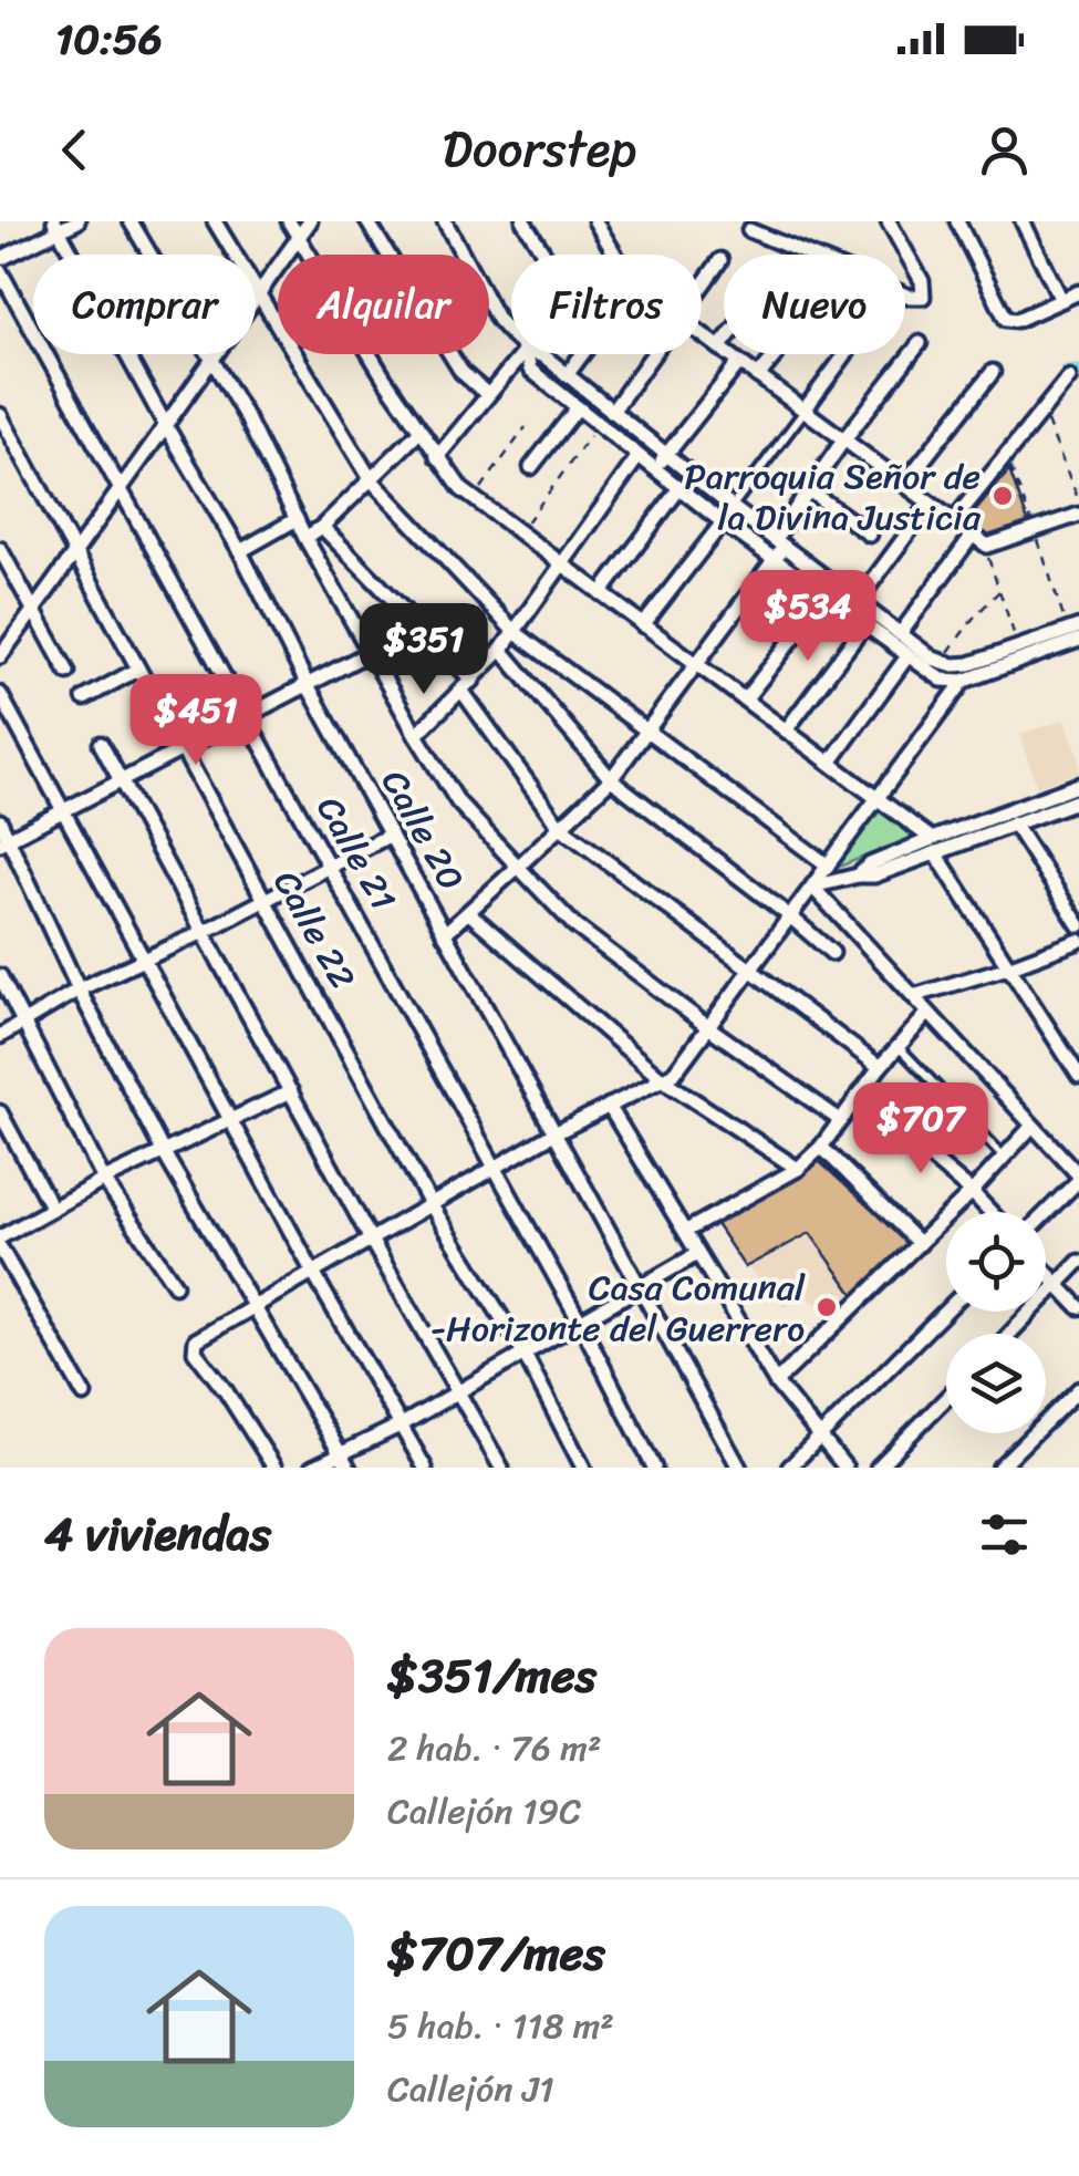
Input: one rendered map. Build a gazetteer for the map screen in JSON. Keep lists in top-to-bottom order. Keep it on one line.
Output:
{"streets":{"street":["Calle 20","Calle 21","Calle 22"]},"places":["Parroquia Señor de la Divina Justicia","Casa Comunal -Horizonte del Guerrero"],"page":{"status":"10:56","header":"Doorstep","chip":["Comprar","Alquilar","Filtros","Nuevo"],"price":["$534","$351","$451","$707"],"heading":"4 viviendas","list":[{"name":"$351/mes","note":"2 hab. · 76 m² · Callejón 19C"},{"name":"$707/mes","note":"5 hab. · 118 m² · Callejón J1"}]}}
